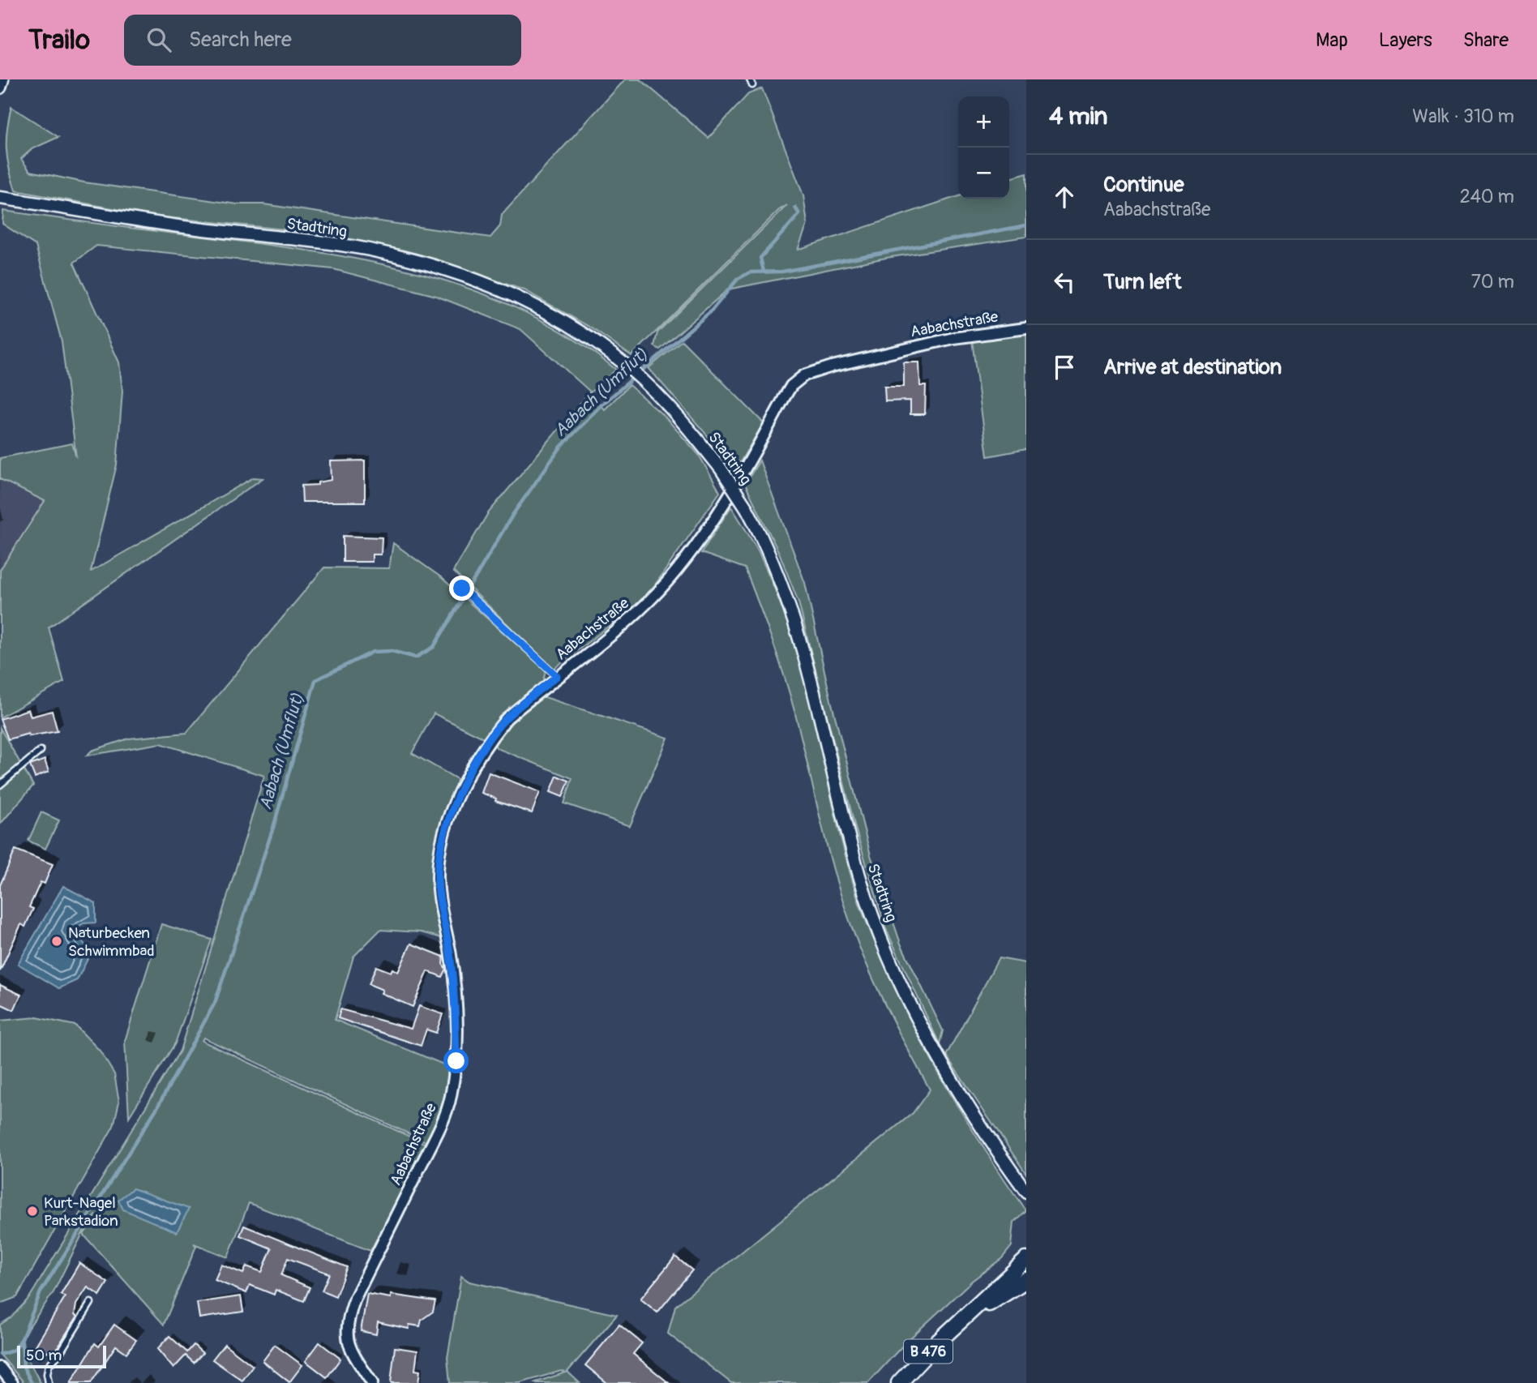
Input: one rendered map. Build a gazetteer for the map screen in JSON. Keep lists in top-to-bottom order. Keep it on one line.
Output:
{"streets":{"main road":["B 476"],"street":["Stadtring","Aabachstraße"]},"water":["Aabach (Umflut)"],"places":["Naturbecken Schwimmbad","Kurt-Nagel Parkstadion"],"scale_bar":"50 m","page":{"header":"Trailo","search":"Search here","nav":["Map","Layers","Share"],"heading":["4 min","Walk · 310 m"],"map_buttons":["+","−"],"list":[["Continue","Aabachstraße","240 m"],["Turn left","70 m"],"Arrive at destination"],"scale":"50 m"}}
